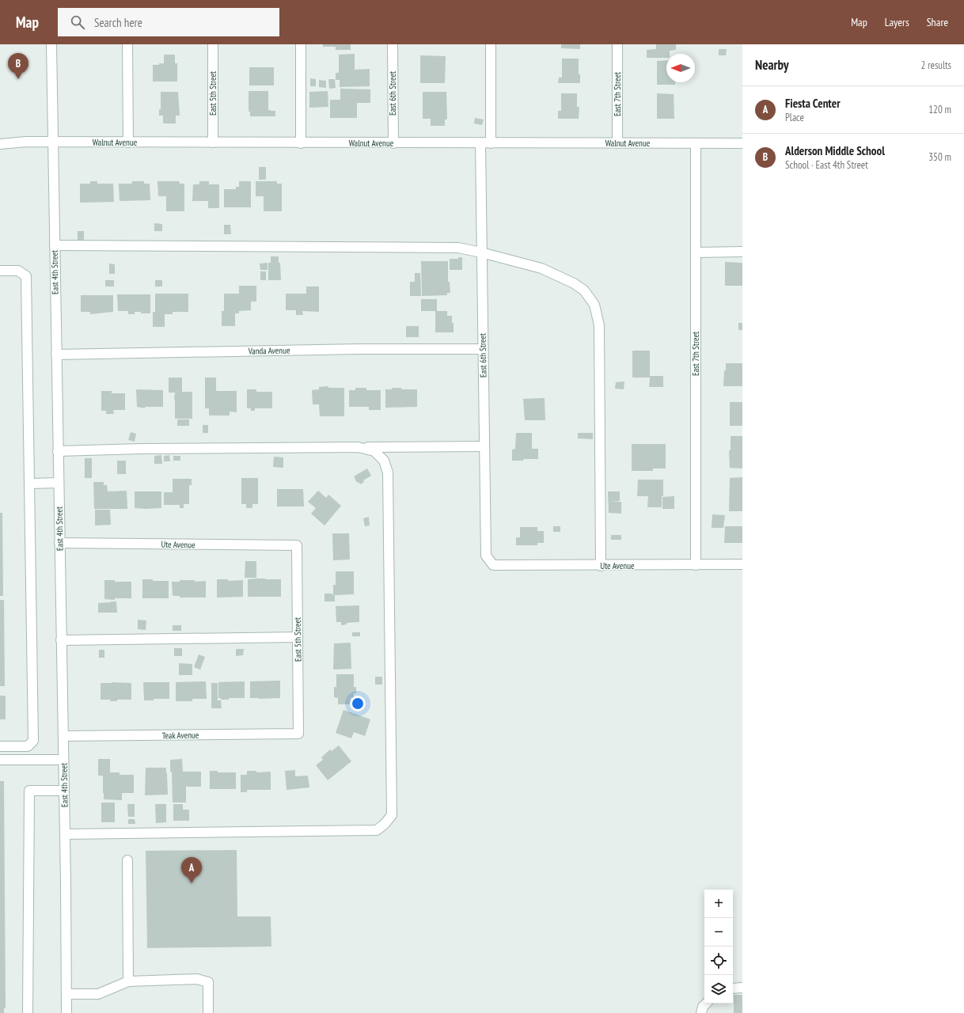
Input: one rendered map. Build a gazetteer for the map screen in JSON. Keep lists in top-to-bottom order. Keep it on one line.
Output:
{"streets":{"street":["East 5th Street","East 6th Street","East 7th Street","Walnut Avenue","East 4th Street","Vanda Avenue","Ute Avenue","Teak Avenue"]},"crossings":[["East 5th Street","Walnut Avenue"],["East 5th Street","Ute Avenue"],["East 5th Street","Teak Avenue"],["East 6th Street","Walnut Avenue"],["East 6th Street","Vanda Avenue"],["East 6th Street","Ute Avenue"],["East 7th Street","Walnut Avenue"],["East 7th Street","Ute Avenue"],["Walnut Avenue","East 4th Street"],["East 4th Street","Vanda Avenue"],["East 4th Street","Ute Avenue"],["East 4th Street","Teak Avenue"]],"north":"left","page":{"header":"Map","search":"Search here","nav":["Map","Layers","Share"],"heading":["Nearby","2 results"],"pins":["B","A"],"list":[{"mark":"A","name":"Fiesta Center","note":"Place","value":"120 m"},{"mark":"B","name":"Alderson Middle School","note":"School · East 4th Street","value":"350 m"}],"map_buttons":["+","−"]}}
